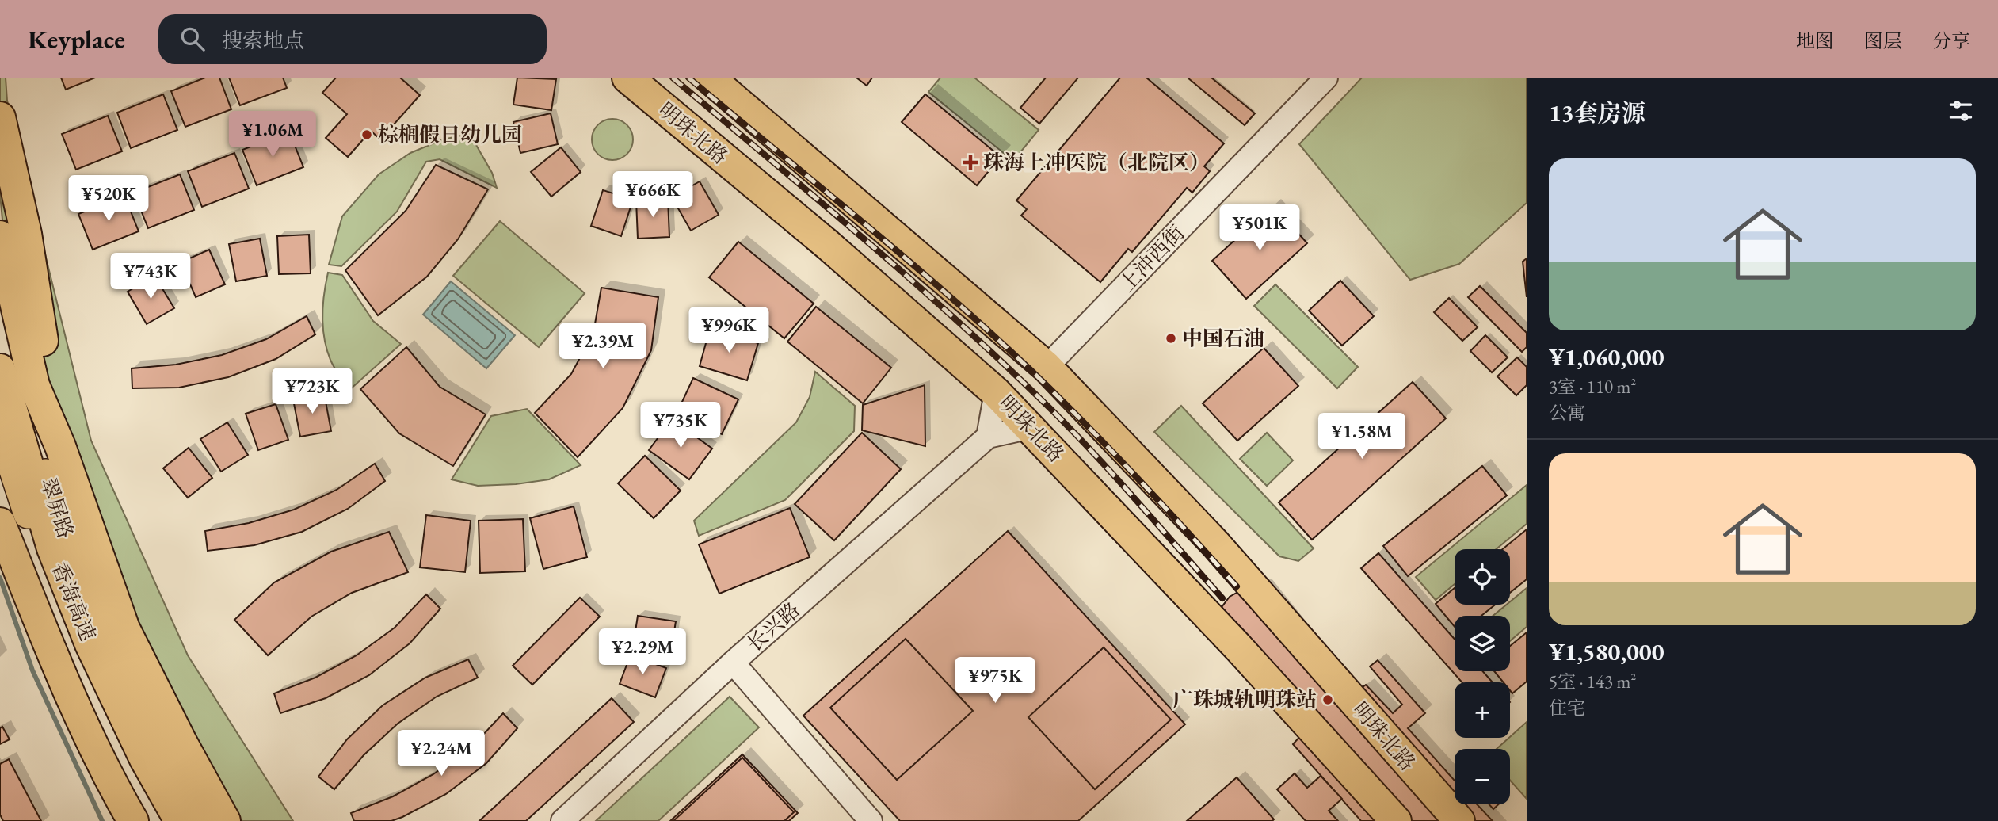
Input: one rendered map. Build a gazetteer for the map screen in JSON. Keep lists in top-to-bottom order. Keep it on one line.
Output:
{"streets":{"highway":["明珠北路","香海高速"],"main road":["翠屏路"],"street":["上沖西街","长兴路"]},"crossings":[["明珠北路","上沖西街"],["明珠北路","长兴路"]],"places":{"other":["棕榈假日幼儿园","中国石油","广珠城轨明珠站"],"health":["珠海上冲医院（北院区）"]},"page":{"header":"Keyplace","search":"搜索地点","nav":["地图","图层","分享"],"heading":"13套房源","price":["¥1.06M","¥666K","¥520K","¥501K","¥743K","¥996K","¥2.39M","¥723K","¥735K","¥1.58M","¥2.29M","¥975K","¥2.24M"],"list":[{"name":"¥1,060,000","note":"3室 · 110 m² · 公寓"},{"name":"¥1,580,000","note":"5室 · 143 m² · 住宅"}],"map_buttons":["+","−"]}}
